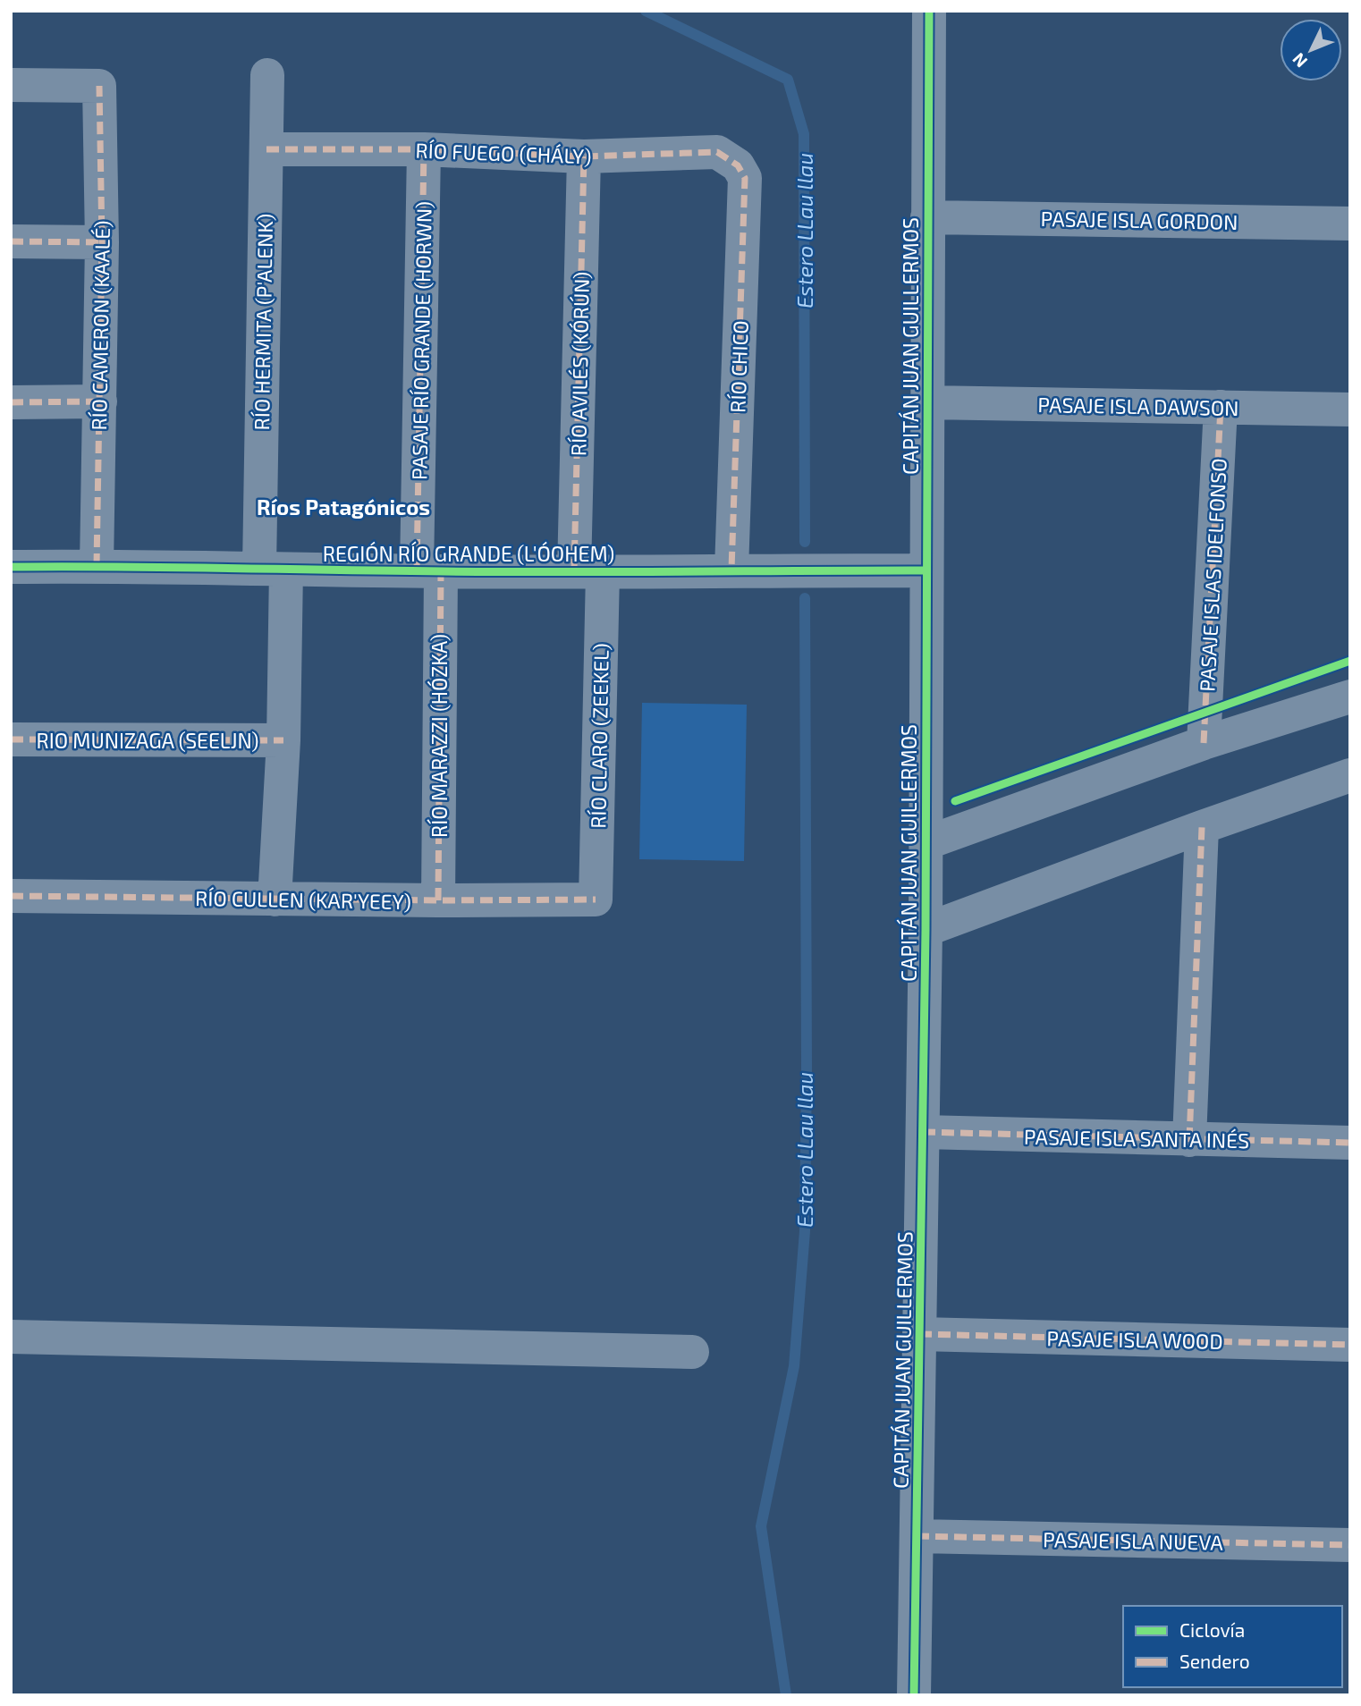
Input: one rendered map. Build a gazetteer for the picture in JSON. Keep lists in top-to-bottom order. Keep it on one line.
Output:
{"streets":{"street":["RÍO FUEGO (CHÁLY)","PASAJE ISLA GORDON","RÍO HERMITA (P'ALENK)","RÍO CAMERON (KAALÉ)","PASAJE RÍO GRANDE (HORWN)","CAPITÁN JUAN GUILLERMOS","RÍO AVILÉS (KÓRÚN)","RÍO CHICO","PASAJE ISLA DAWSON","REGIÓN RÍO GRANDE (L'ÓOHEM)","PASAJE ISLAS IDELFONSO","RÍO MARAZZI (HÓZKA)","RÍO CLARO (ZEEKEL)","RIO MUNIZAGA (SEELJN)","RÍO CULLEN (KAR'YEEY)","PASAJE ISLA SANTA INÉS","PASAJE ISLA WOOD","PASAJE ISLA NUEVA"]},"crossings":[["RÍO FUEGO (CHÁLY)","RÍO HERMITA (P'ALENK)"],["RÍO FUEGO (CHÁLY)","PASAJE RÍO GRANDE (HORWN)"],["RÍO FUEGO (CHÁLY)","RÍO AVILÉS (KÓRÚN)"],["RÍO FUEGO (CHÁLY)","RÍO CHICO"],["PASAJE ISLA GORDON","CAPITÁN JUAN GUILLERMOS"],["RÍO HERMITA (P'ALENK)","REGIÓN RÍO GRANDE (L'ÓOHEM)"],["RÍO HERMITA (P'ALENK)","RIO MUNIZAGA (SEELJN)"],["RÍO HERMITA (P'ALENK)","RÍO CULLEN (KAR'YEEY)"],["RÍO CAMERON (KAALÉ)","REGIÓN RÍO GRANDE (L'ÓOHEM)"],["PASAJE RÍO GRANDE (HORWN)","REGIÓN RÍO GRANDE (L'ÓOHEM)"],["PASAJE RÍO GRANDE (HORWN)","RÍO MARAZZI (HÓZKA)"],["CAPITÁN JUAN GUILLERMOS","PASAJE ISLA DAWSON"],["CAPITÁN JUAN GUILLERMOS","REGIÓN RÍO GRANDE (L'ÓOHEM)"],["CAPITÁN JUAN GUILLERMOS","PASAJE ISLA SANTA INÉS"],["CAPITÁN JUAN GUILLERMOS","PASAJE ISLA WOOD"],["CAPITÁN JUAN GUILLERMOS","PASAJE ISLA NUEVA"],["RÍO AVILÉS (KÓRÚN)","REGIÓN RÍO GRANDE (L'ÓOHEM)"],["RÍO AVILÉS (KÓRÚN)","RÍO CLARO (ZEEKEL)"],["RÍO CHICO","REGIÓN RÍO GRANDE (L'ÓOHEM)"],["PASAJE ISLA DAWSON","PASAJE ISLAS IDELFONSO"],["REGIÓN RÍO GRANDE (L'ÓOHEM)","RÍO MARAZZI (HÓZKA)"],["REGIÓN RÍO GRANDE (L'ÓOHEM)","RÍO CLARO (ZEEKEL)"],["RÍO MARAZZI (HÓZKA)","RÍO CULLEN (KAR'YEEY)"],["RÍO CLARO (ZEEKEL)","RÍO CULLEN (KAR'YEEY)"]],"districts":["Ríos Patagónicos"],"water":["Estero LLau llau"],"legend":["Ciclovía","Sendero"],"north":"bottom left"}
